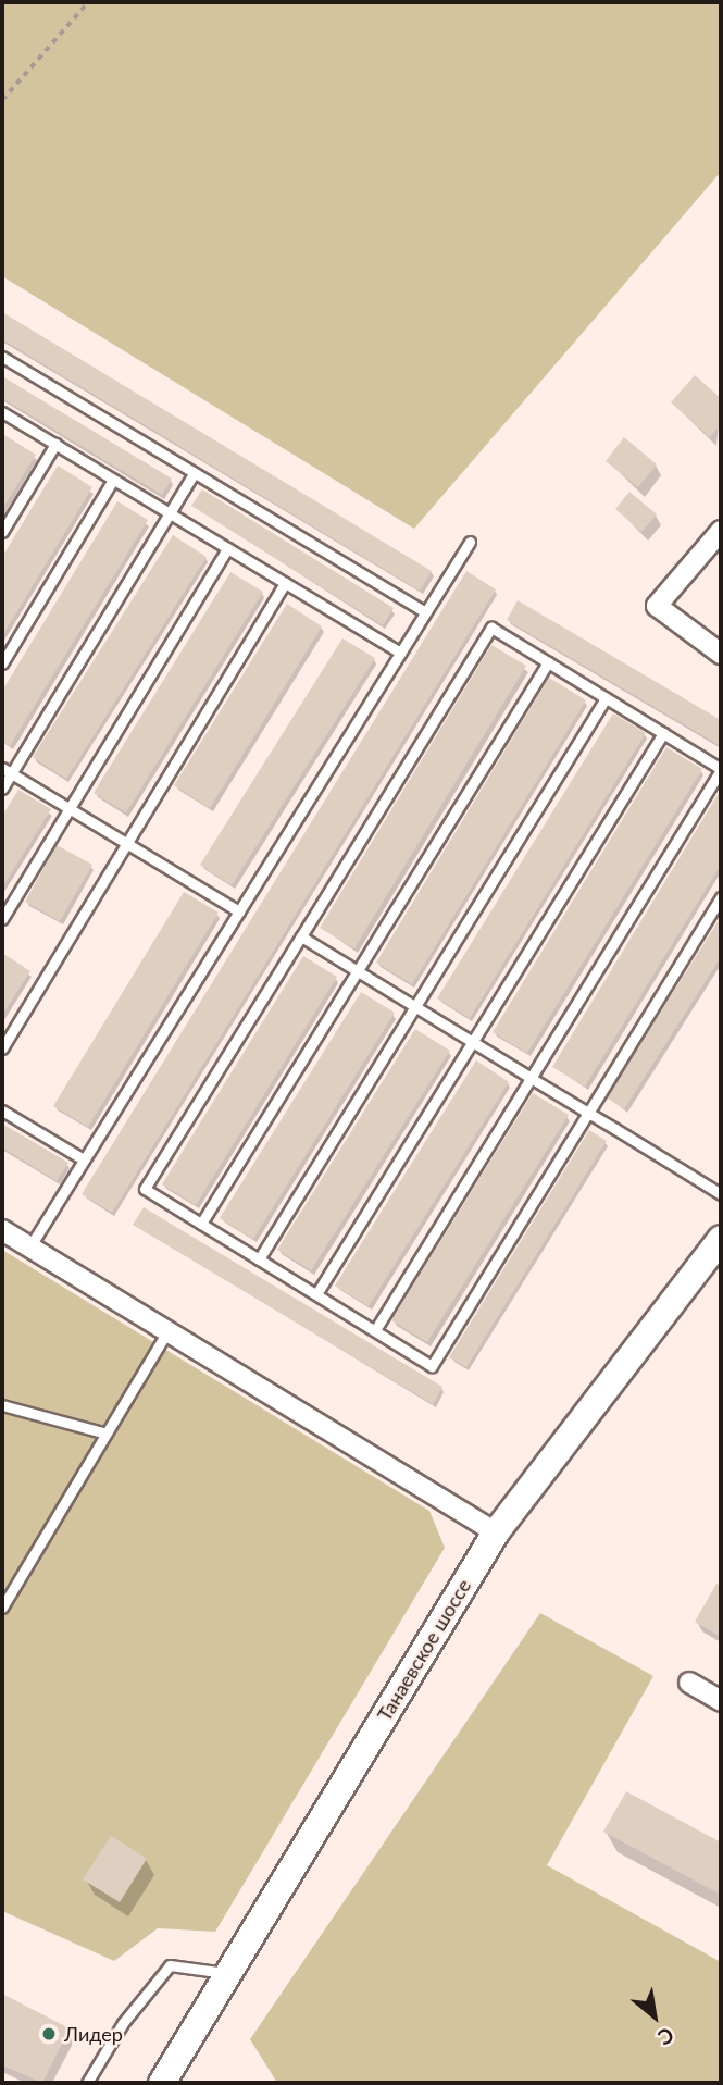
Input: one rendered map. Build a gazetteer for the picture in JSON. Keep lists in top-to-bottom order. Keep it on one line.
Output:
{"streets":{"street":["Танаевское шоссе"]},"places":["Лидер"],"north":"bottom right"}
